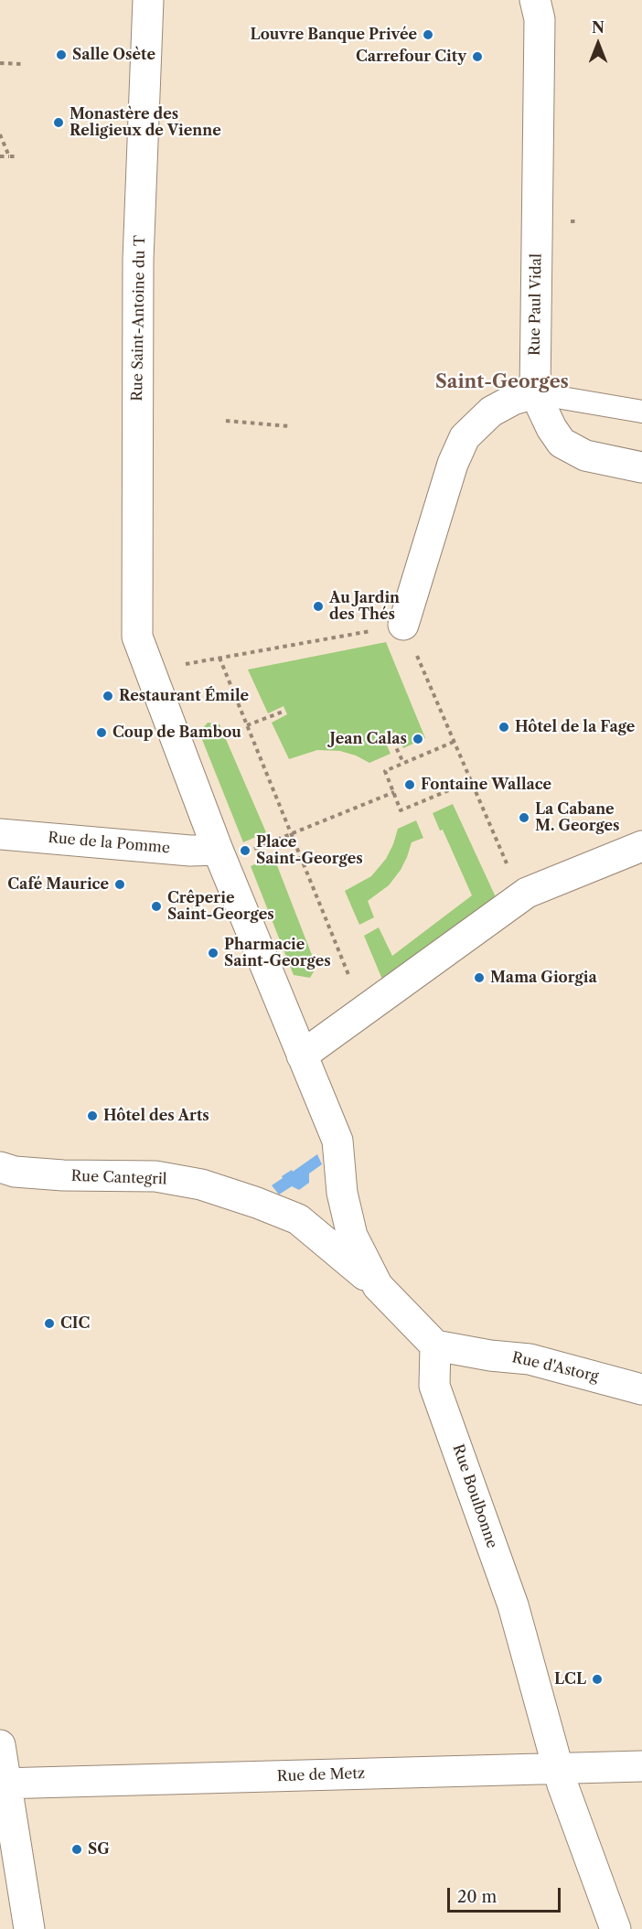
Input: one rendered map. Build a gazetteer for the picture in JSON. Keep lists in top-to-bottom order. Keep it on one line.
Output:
{"streets":{"street":["Rue Paul Vidal","Rue Saint-Antoine du T","Rue de la Pomme","Rue Cantegril","Rue d'Astorg","Rue Boulbonne","Rue de Metz"]},"crossings":[["Rue d'Astorg","Rue Boulbonne"],["Rue Boulbonne","Rue de Metz"]],"districts":["Saint-Georges"],"places":["Louvre Banque Privée","Salle Osète","Carrefour City","Monastère des Religieux de Vienne","Au Jardin des Thés","Restaurant Émile","Hôtel de la Fage","Coup de Bambou","Jean Calas","Fontaine Wallace","La Cabane M. Georges","Place Saint-Georges","Café Maurice","Crêperie Saint-Georges","Pharmacie Saint-Georges","Mama Giorgia","Hôtel des Arts","CIC","LCL","SG"],"scale_bar":"20 m","north":"top"}
